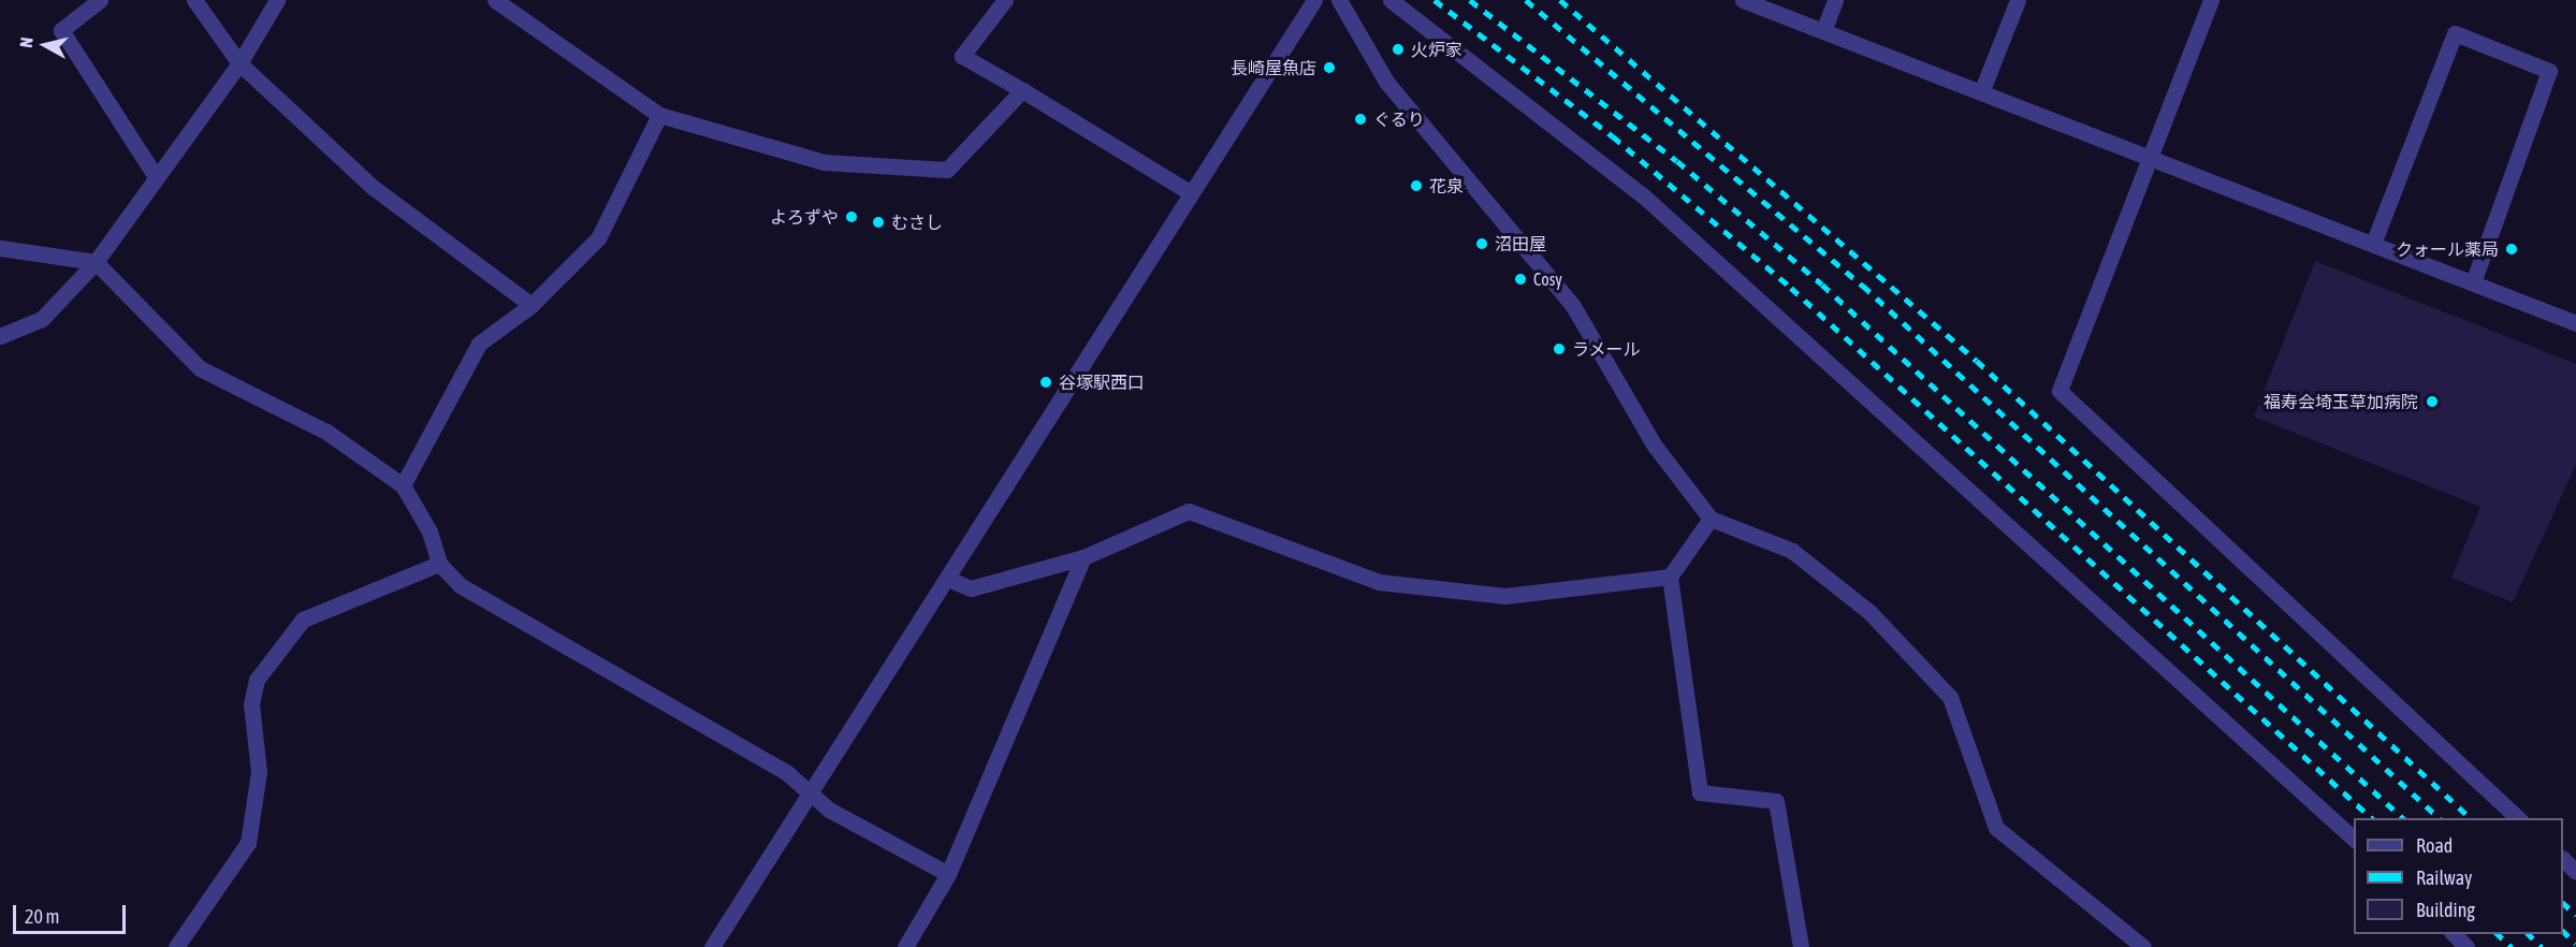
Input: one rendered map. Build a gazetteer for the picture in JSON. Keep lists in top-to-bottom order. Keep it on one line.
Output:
{"places":["火炉家","長崎屋魚店","ぐるり","花泉","よろずや","むさし","沼田屋","クォール薬局","Cosy","ラメール","谷塚駅西口","福寿会埼玉草加病院"],"legend":["Road","Railway","Building"],"scale_bar":"20 m","north":"left"}
